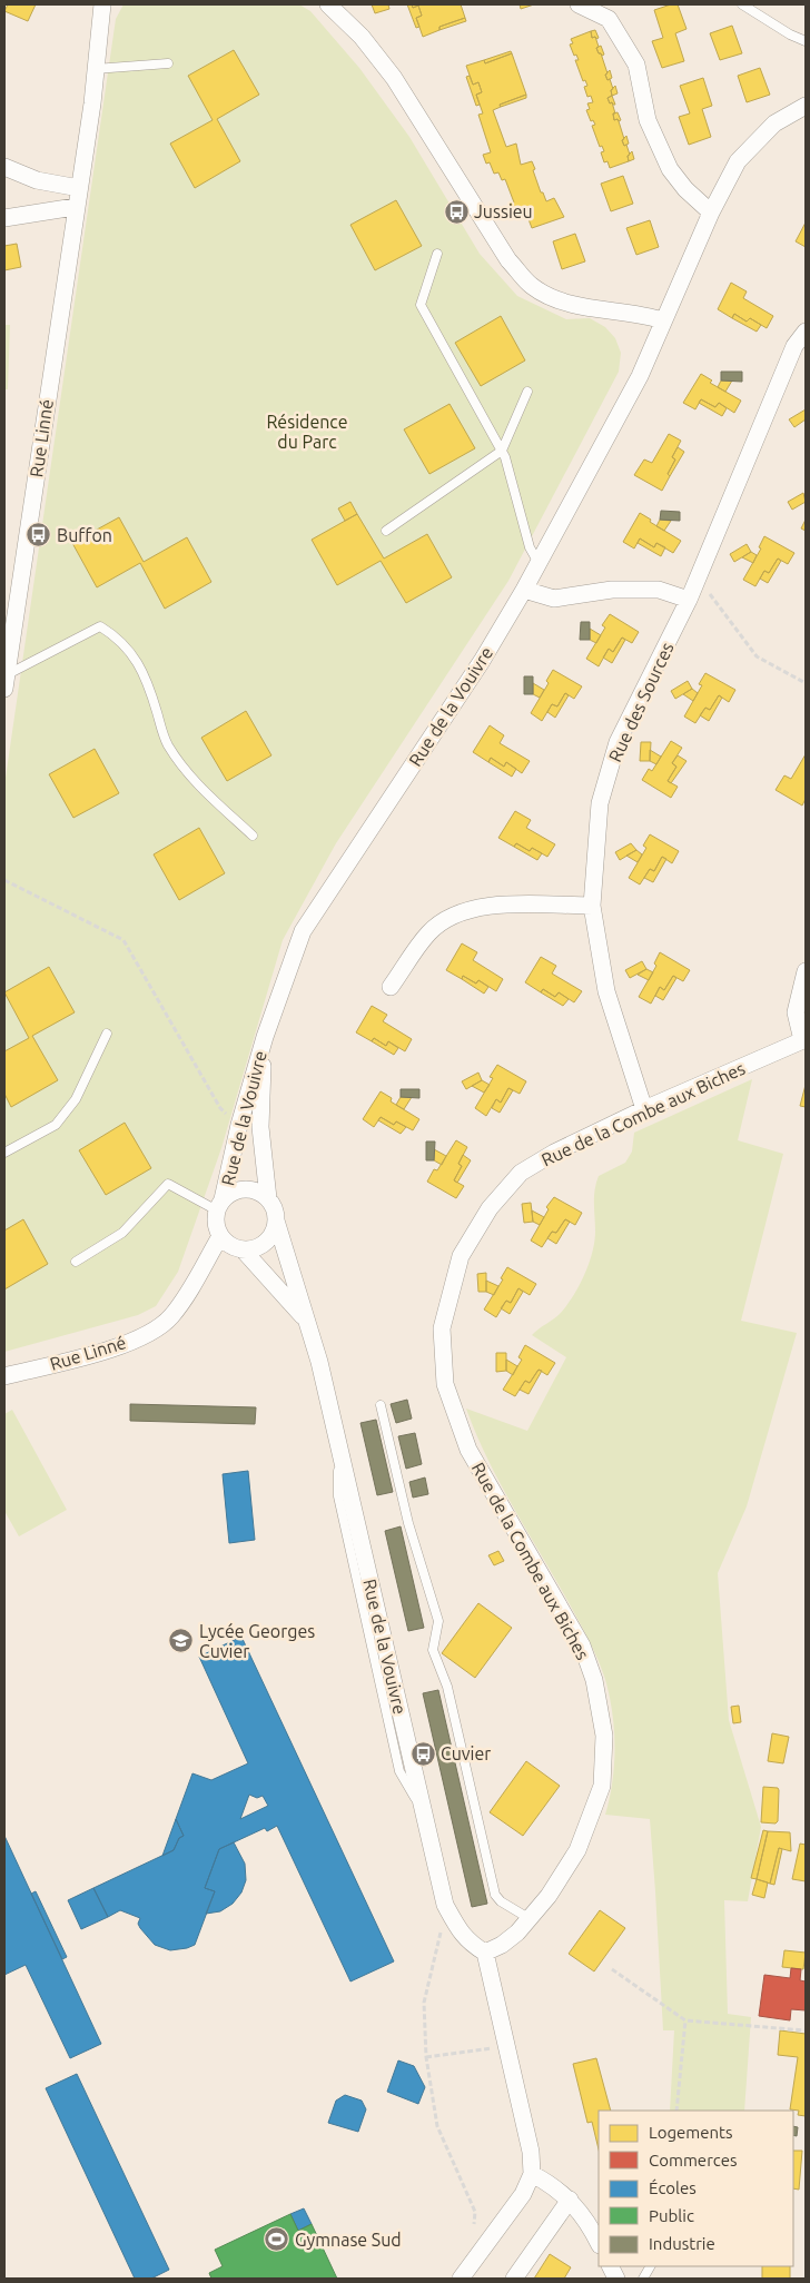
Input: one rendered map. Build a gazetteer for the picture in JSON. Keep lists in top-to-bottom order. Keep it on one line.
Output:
{"streets":{"street":["Rue Linné","Rue des Sources","Rue de la Vouivre","Rue de la Combe aux Biches"]},"crossings":[["Rue Linné","Rue de la Vouivre"],["Rue des Sources","Rue de la Combe aux Biches"],["Rue de la Vouivre","Rue de la Combe aux Biches"]],"parks":["Résidence du Parc"],"places":{"bus stop":["Jussieu","Buffon","Cuvier"],"school or university":["Lycée Georges Cuvier"],"sports":["Gymnase Sud"]},"legend":["Logements","Commerces","Écoles","Public","Industrie"]}
